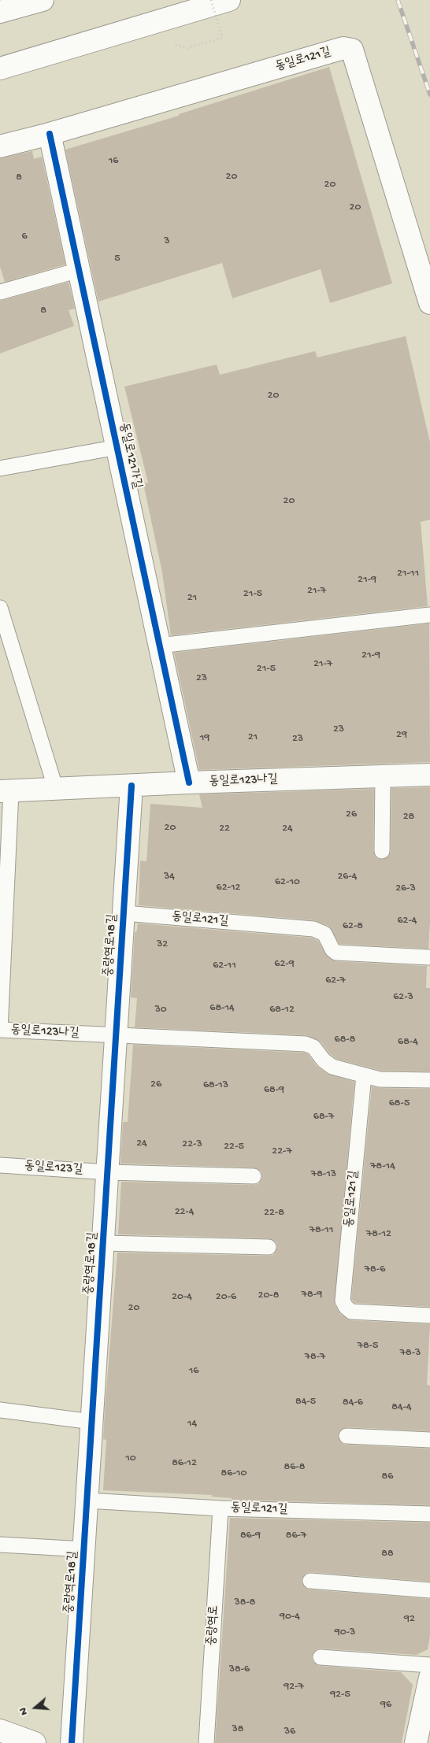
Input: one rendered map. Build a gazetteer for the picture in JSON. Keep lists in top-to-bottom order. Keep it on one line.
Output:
{"streets":{"street":["동일로121길","동일로121가길","동일로123나길","중랑역로18길"],"lane":["동일로123길","중랑역로"]},"crossings":[["동일로121길","동일로121가길"],["동일로121길","중랑역로18길"],["동일로121길","중랑역로"],["동일로121가길","동일로123나길"],["동일로123나길","중랑역로18길"],["중랑역로18길","동일로123길"]],"house_numbers":["16","20","8","20","20","6","3","5","8","20","20","21-11","21-9","21-7","21-5","21","21-9","21-7","21-5","23","23","29","21","19","23","26","28","20","22","24","34","26-4","62-10","62-12","26-3","62-4","62-8","32","62-9","62-11","62-7","62-3","68-14","30","68-12","68-8","68-4","26","68-13","68-9","68-5","68-7","24","22-3","22-5","22-7","78-14","78-13","22-4","22-8","78-11","78-12","78-6","78-9","20-8","20-4","20-6","20","78-5","78-3","78-7","16","84-5","84-6","84-4","14","10","86-12","86-8","86-10","86","86-9","86-7","88","38-8","90-4","92","90-3","38-6","92-7","92-5","96","38","36"],"north":"left"}
